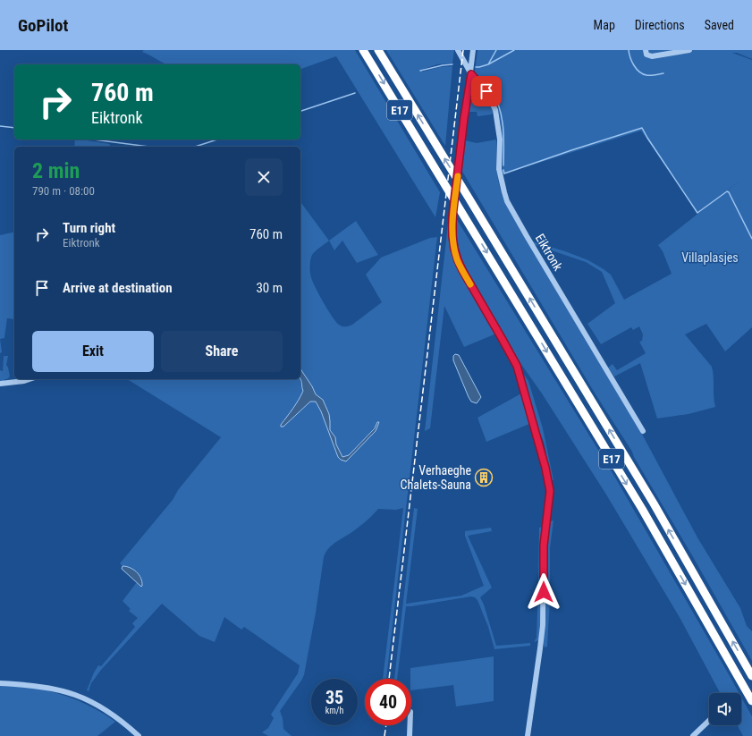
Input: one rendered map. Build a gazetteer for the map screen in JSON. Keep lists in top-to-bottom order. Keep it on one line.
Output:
{"streets":{"highway":["E17"],"street":["Eiktronk"]},"parks":["Villaplasjes"],"places":{"building":["Verhaeghe Chalets-Sauna"]},"page":{"header":"GoPilot","nav":["Map","Directions","Saved"],"turn":["760 m","Eiktronk"],"heading":["2 min","790 m · 08:00"],"list":[{"name":"Turn right","note":"Eiktronk","value":"760 m"},{"name":"Arrive at destination","value":"30 m"}],"buttons":["Exit","Share"],"speed":"35 km/h","limit":"40"}}
